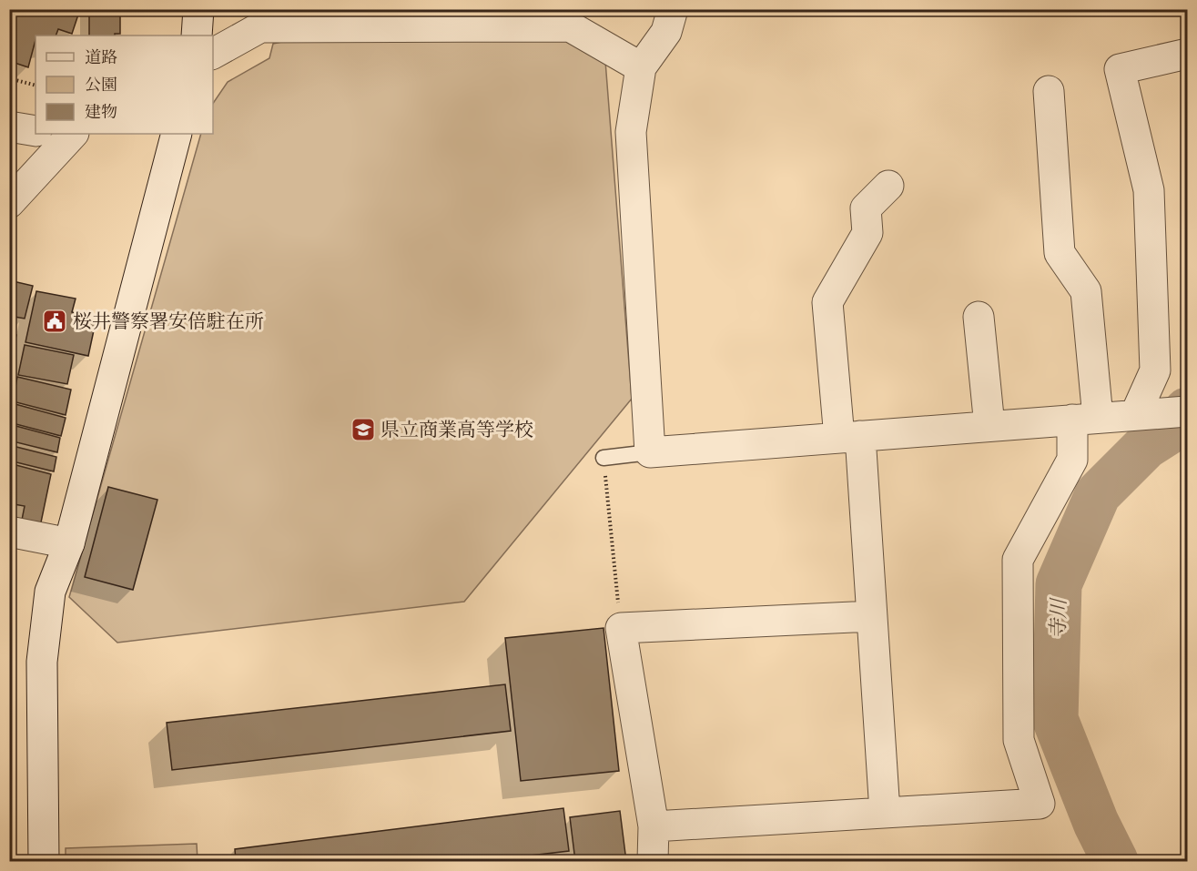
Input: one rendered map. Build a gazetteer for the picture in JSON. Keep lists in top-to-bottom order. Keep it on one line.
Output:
{"water":["寺川"],"places":{"public building":["桜井警察署安倍駐在所"],"school or university":["県立商業高等学校"]},"legend":["道路","公園","建物"]}
